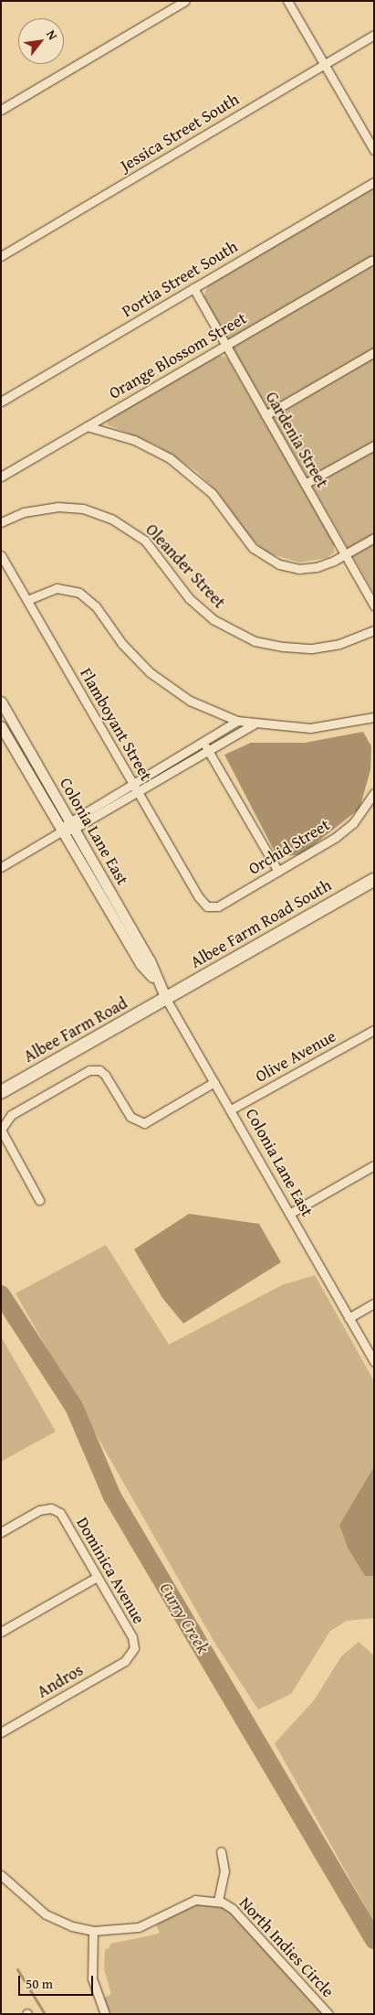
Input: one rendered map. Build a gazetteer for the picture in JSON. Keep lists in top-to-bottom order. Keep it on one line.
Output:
{"streets":{"main road":["Albee Farm Road South","Albee Farm Road"],"street":["Jessica Street South","Portia Street South","Orange Blossom Street","Gardenia Street","Oleander Street","Flamboyant Street","Colonia Lane East","Orchid Street","Olive Avenue","Dominica Avenue","Andros","North Indies Circle"]},"crossings":[["Portia Street South","Gardenia Street"],["Orange Blossom Street","Gardenia Street"],["Flamboyant Street","Orchid Street"],["Colonia Lane East","Albee Farm Road South"],["Colonia Lane East","Albee Farm Road"],["Colonia Lane East","Olive Avenue"],["Albee Farm Road South","Albee Farm Road"],["Dominica Avenue","Andros"]],"water":["Curry Creek"],"scale_bar":"50 m","north":"top right"}
